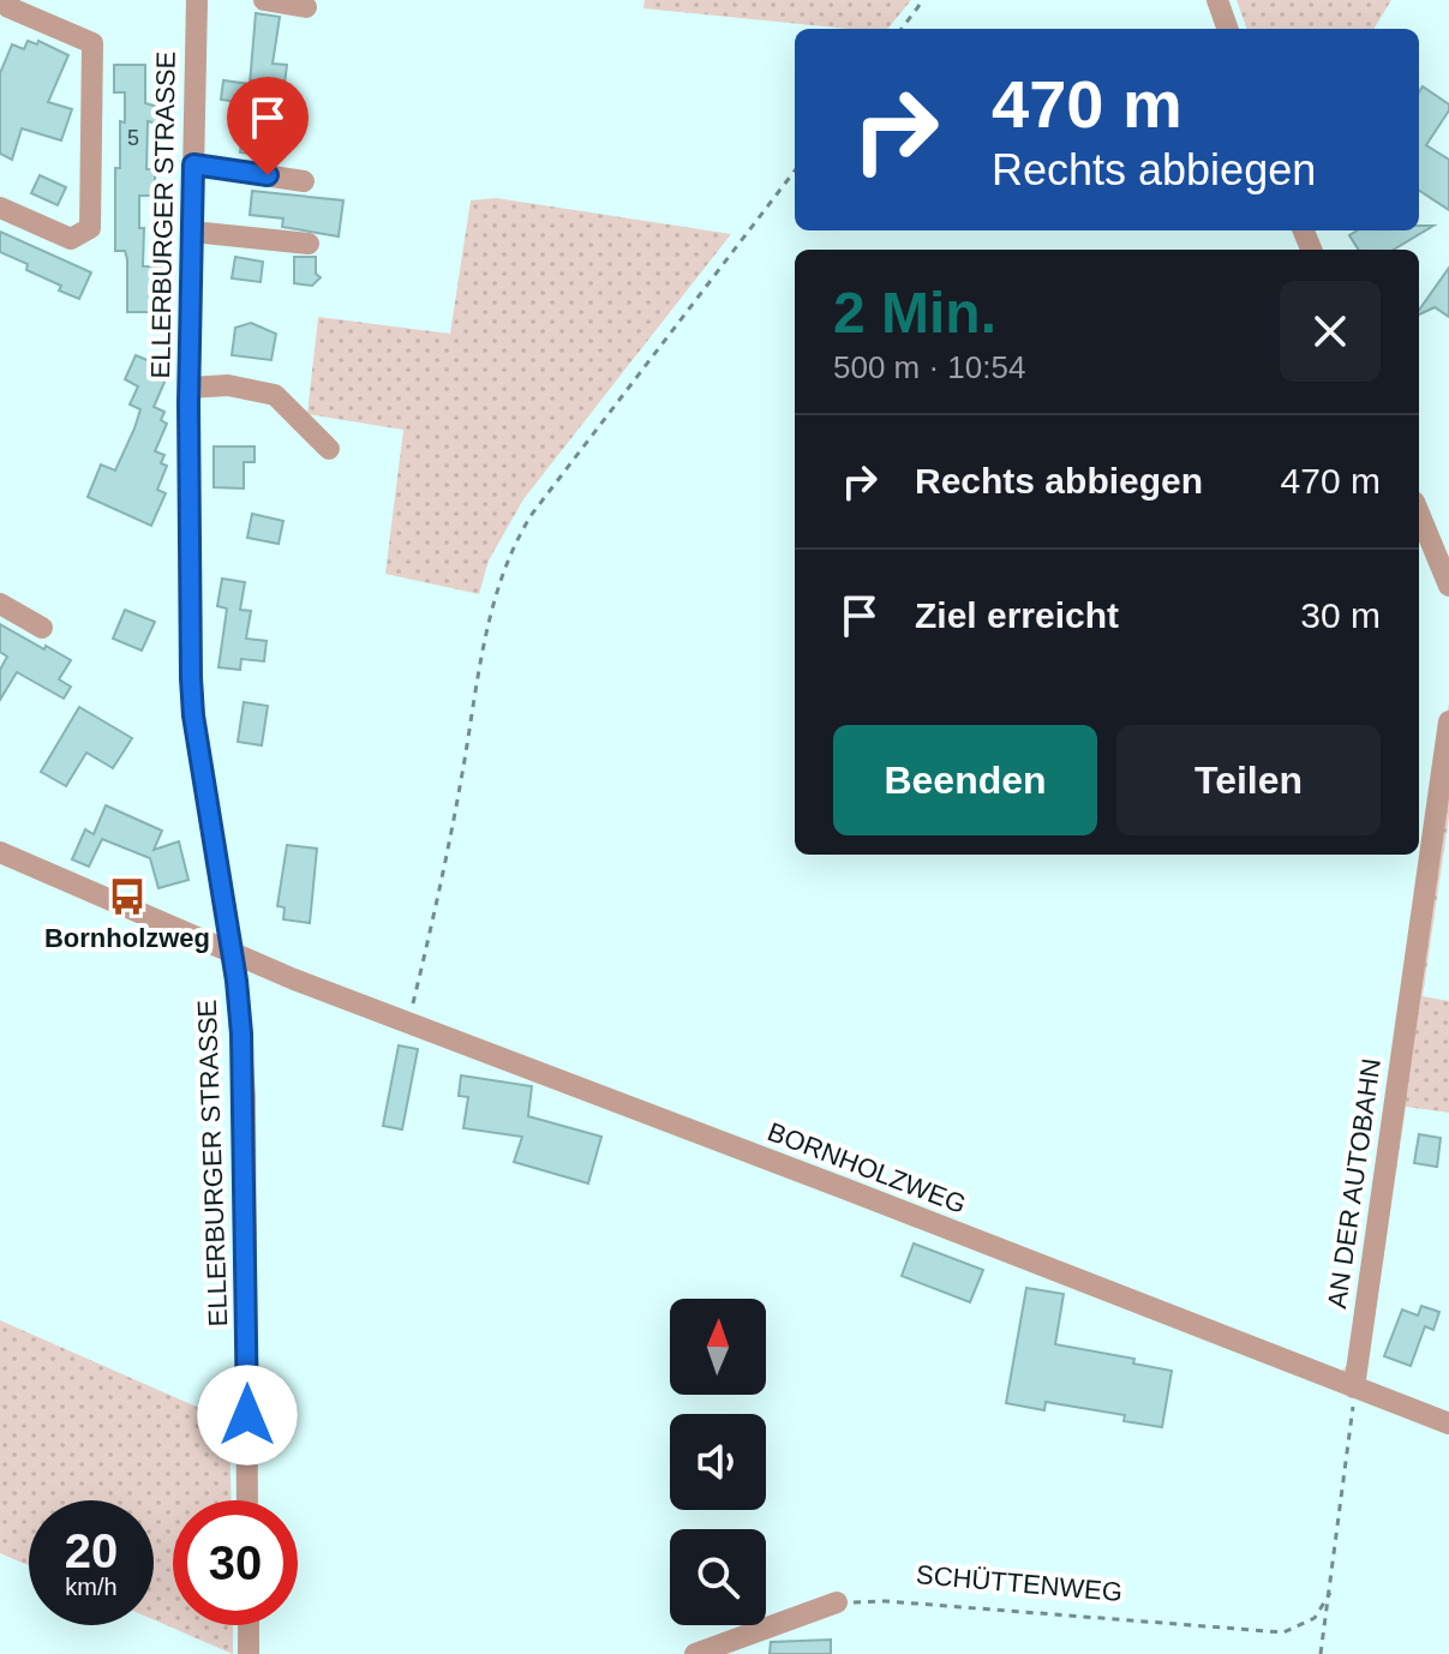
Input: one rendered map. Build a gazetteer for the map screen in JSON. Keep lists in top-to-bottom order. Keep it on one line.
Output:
{"streets":{"street":["ELLERBURGER STRASSE","BORNHOLZWEG","AN DER AUTOBAHN"],"path":["SCHÜTTENWEG"]},"crossings":[["ELLERBURGER STRASSE","BORNHOLZWEG"],["BORNHOLZWEG","AN DER AUTOBAHN"]],"places":{"bus stop":["Bornholzweg"]},"house_numbers":["5"],"north":"top","page":{"turn":["470 m","Rechts abbiegen"],"heading":["2 Min.","500 m · 10:54"],"list":[{"name":"Rechts abbiegen","value":"470 m"},{"name":"Ziel erreicht","value":"30 m"}],"buttons":["Beenden","Teilen"],"speed":"20 km/h","limit":"30"}}
